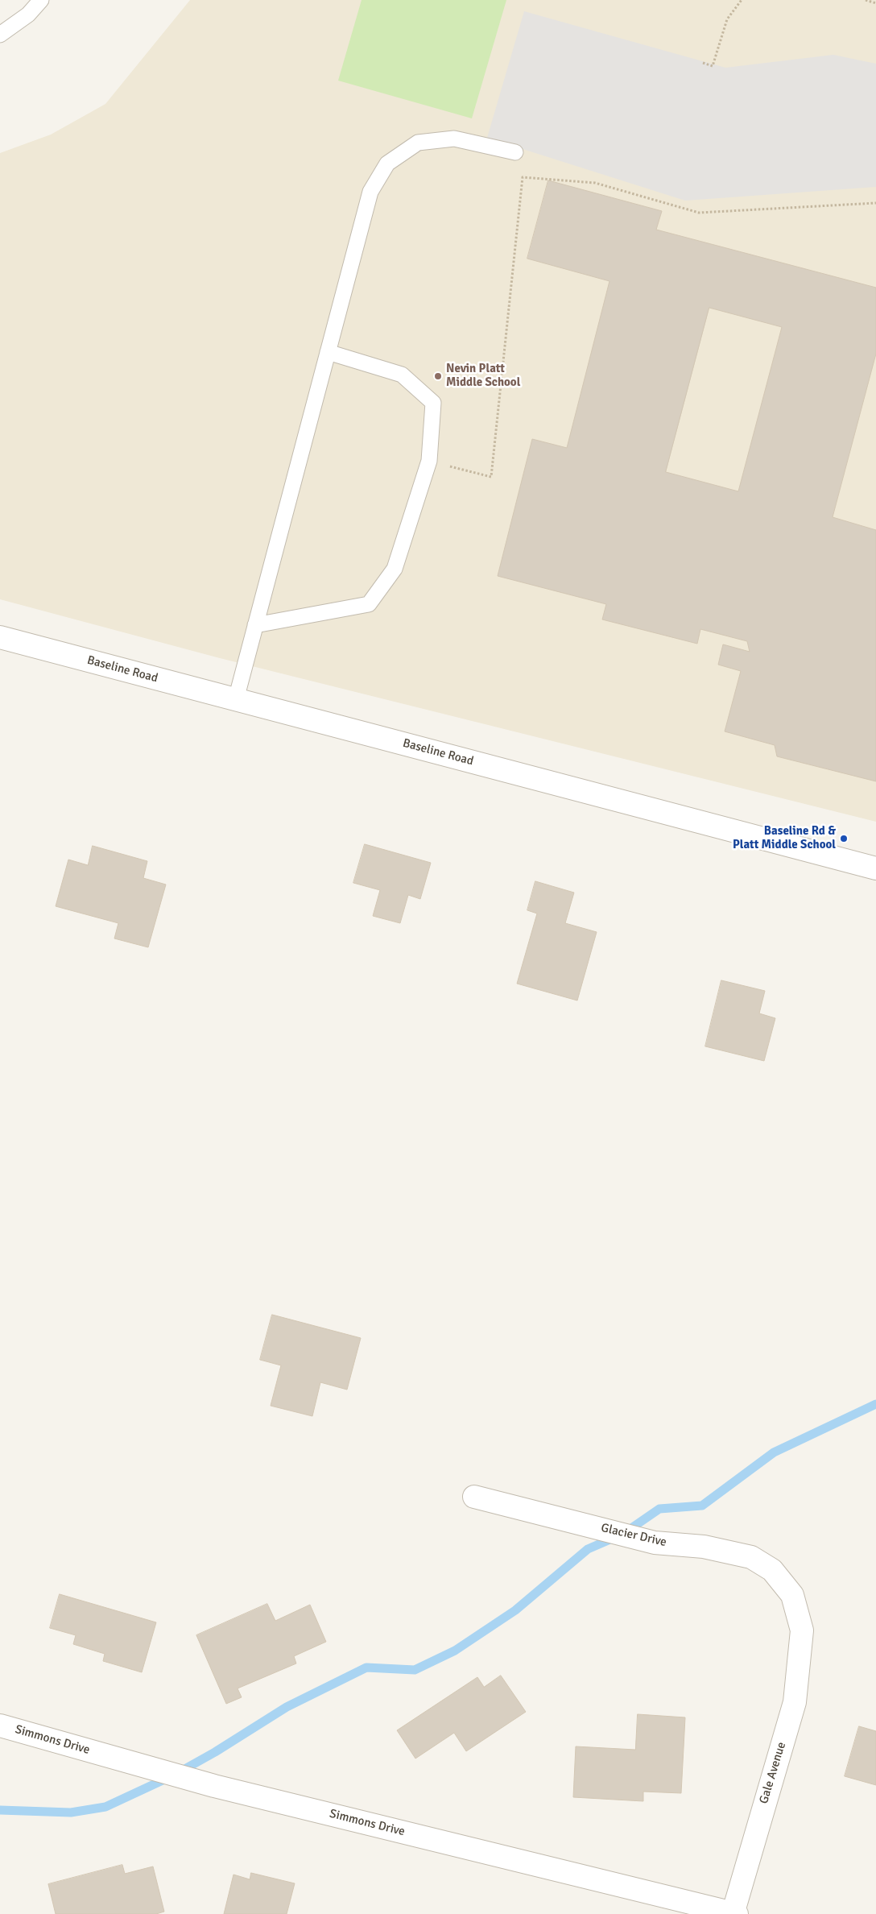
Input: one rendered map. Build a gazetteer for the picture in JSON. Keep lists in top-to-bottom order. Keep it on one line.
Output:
{"streets":{"street":["Baseline Road","Glacier Drive","Simmons Drive","Gale Avenue"]},"crossings":[["Glacier Drive","Gale Avenue"],["Simmons Drive","Gale Avenue"]],"places":["Nevin Platt Middle School","Baseline Rd & Platt Middle School"]}
